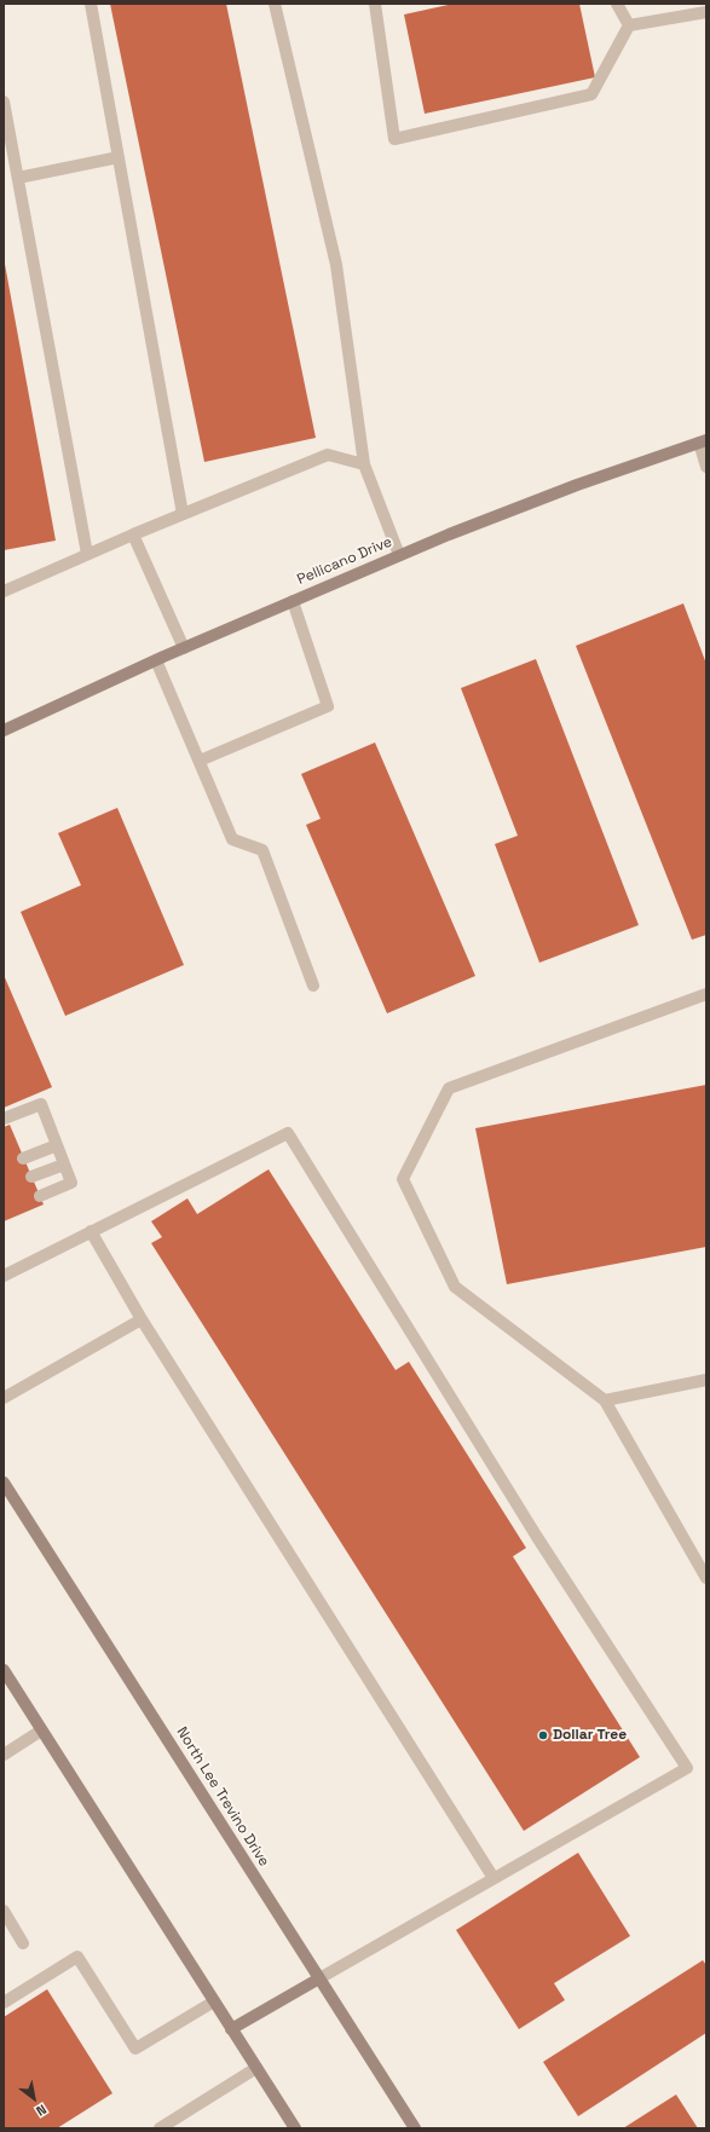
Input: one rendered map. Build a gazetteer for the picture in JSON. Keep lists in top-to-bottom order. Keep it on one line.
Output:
{"streets":{"main road":["Pellicano Drive","North Lee Trevino Drive"]},"places":["Dollar Tree"],"north":"bottom right"}
